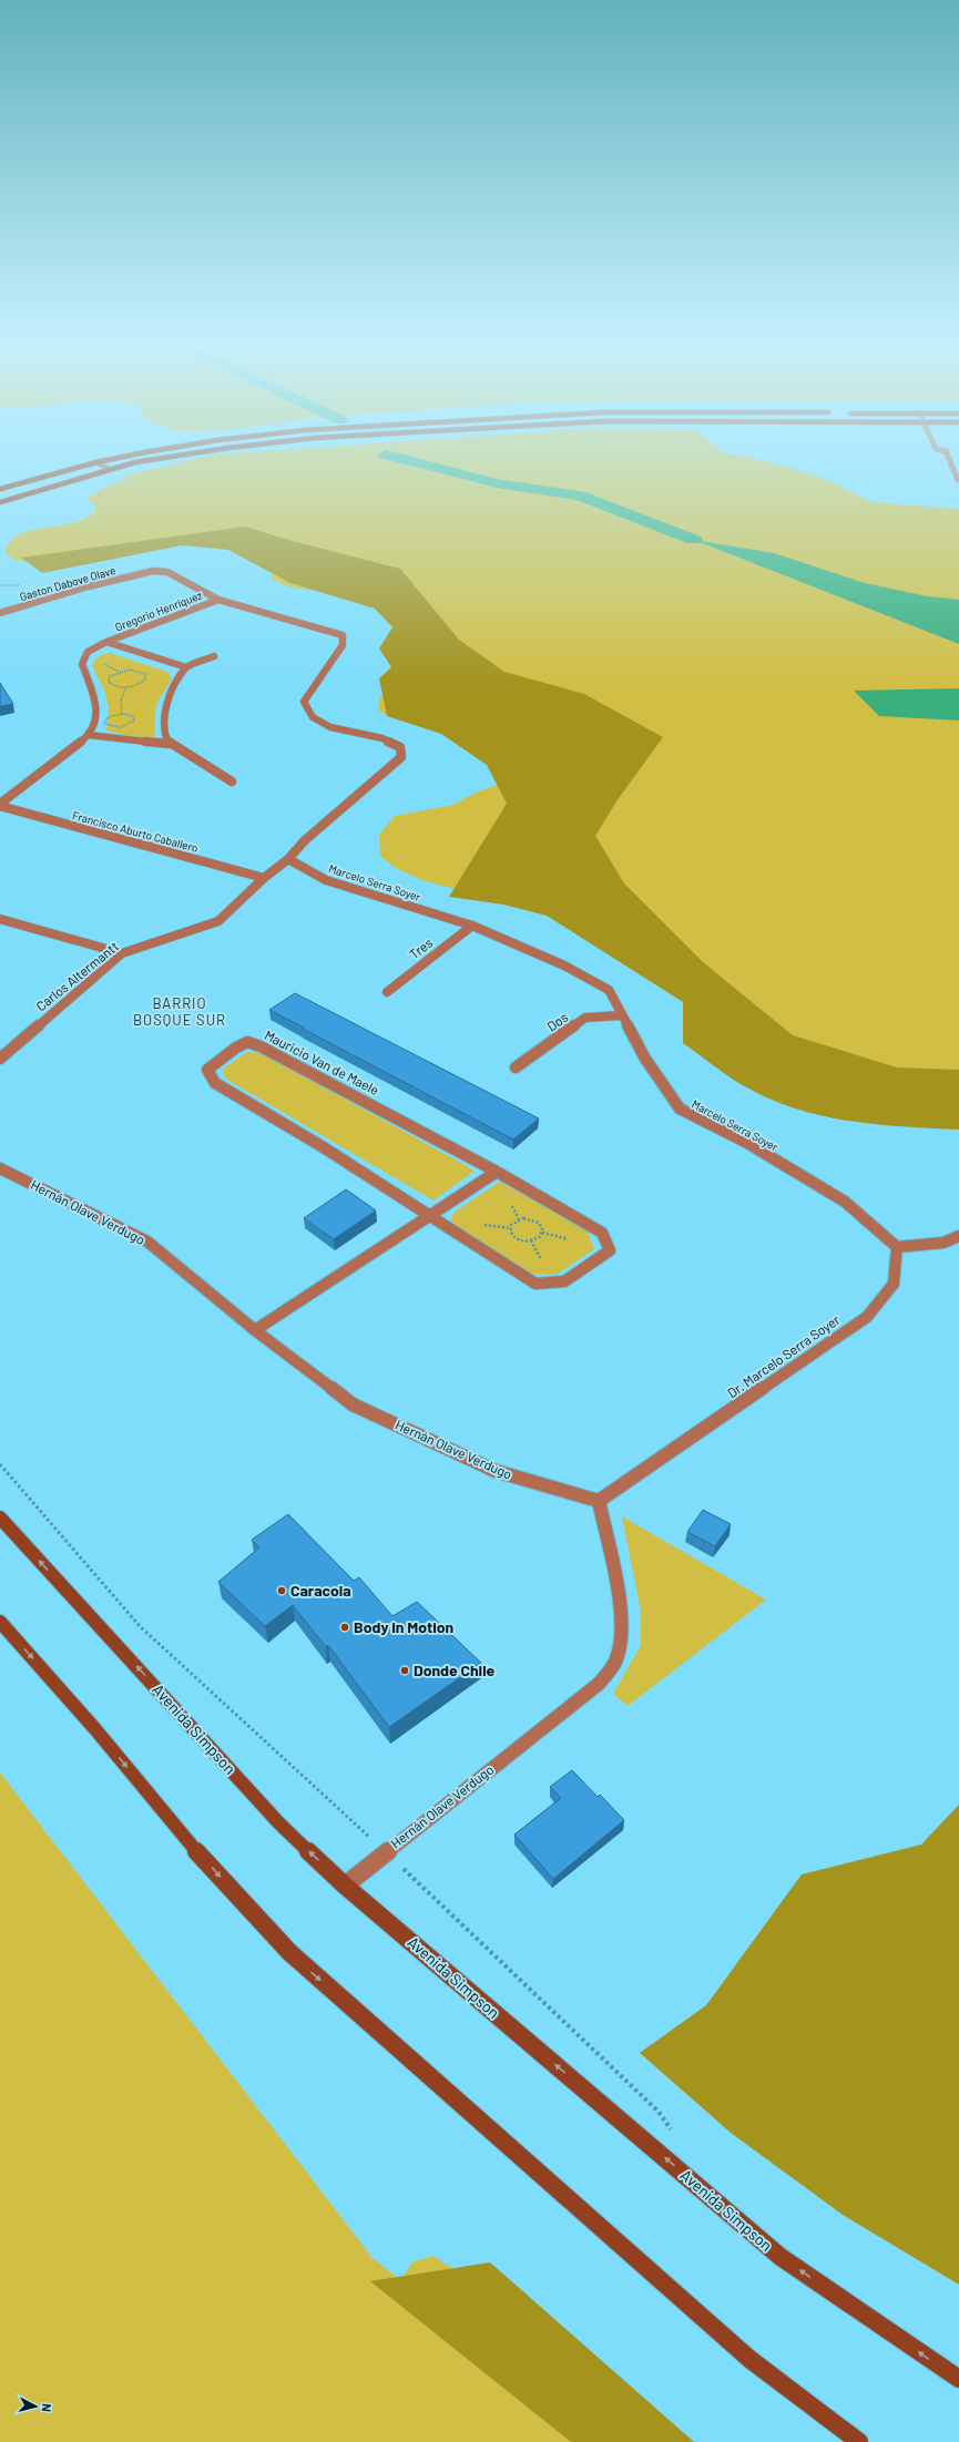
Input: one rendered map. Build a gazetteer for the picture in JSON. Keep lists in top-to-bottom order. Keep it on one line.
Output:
{"streets":{"main road":["Avenida Simpson"],"street":["Gaston Dabove Olave","Gregorio Henríquez","Francisco Aburto Caballero","Marcelo Serra Soyer","Tres","Carlos Altermantt","Dos","Mauricio Van de Maele","Hernán Olave Verdugo","Dr. Marcelo Serra Soyer"]},"crossings":[["Gaston Dabove Olave","Gregorio Henríquez"],["Francisco Aburto Caballero","Carlos Altermantt"],["Marcelo Serra Soyer","Tres"],["Marcelo Serra Soyer","Carlos Altermantt"],["Marcelo Serra Soyer","Dos"],["Marcelo Serra Soyer","Dr. Marcelo Serra Soyer"],["Hernán Olave Verdugo","Dr. Marcelo Serra Soyer"],["Hernán Olave Verdugo","Avenida Simpson"]],"districts":["BARRIO BOSQUE SUR"],"places":["Caracola","Body in Motion","Donde Chile"],"north":"right"}
